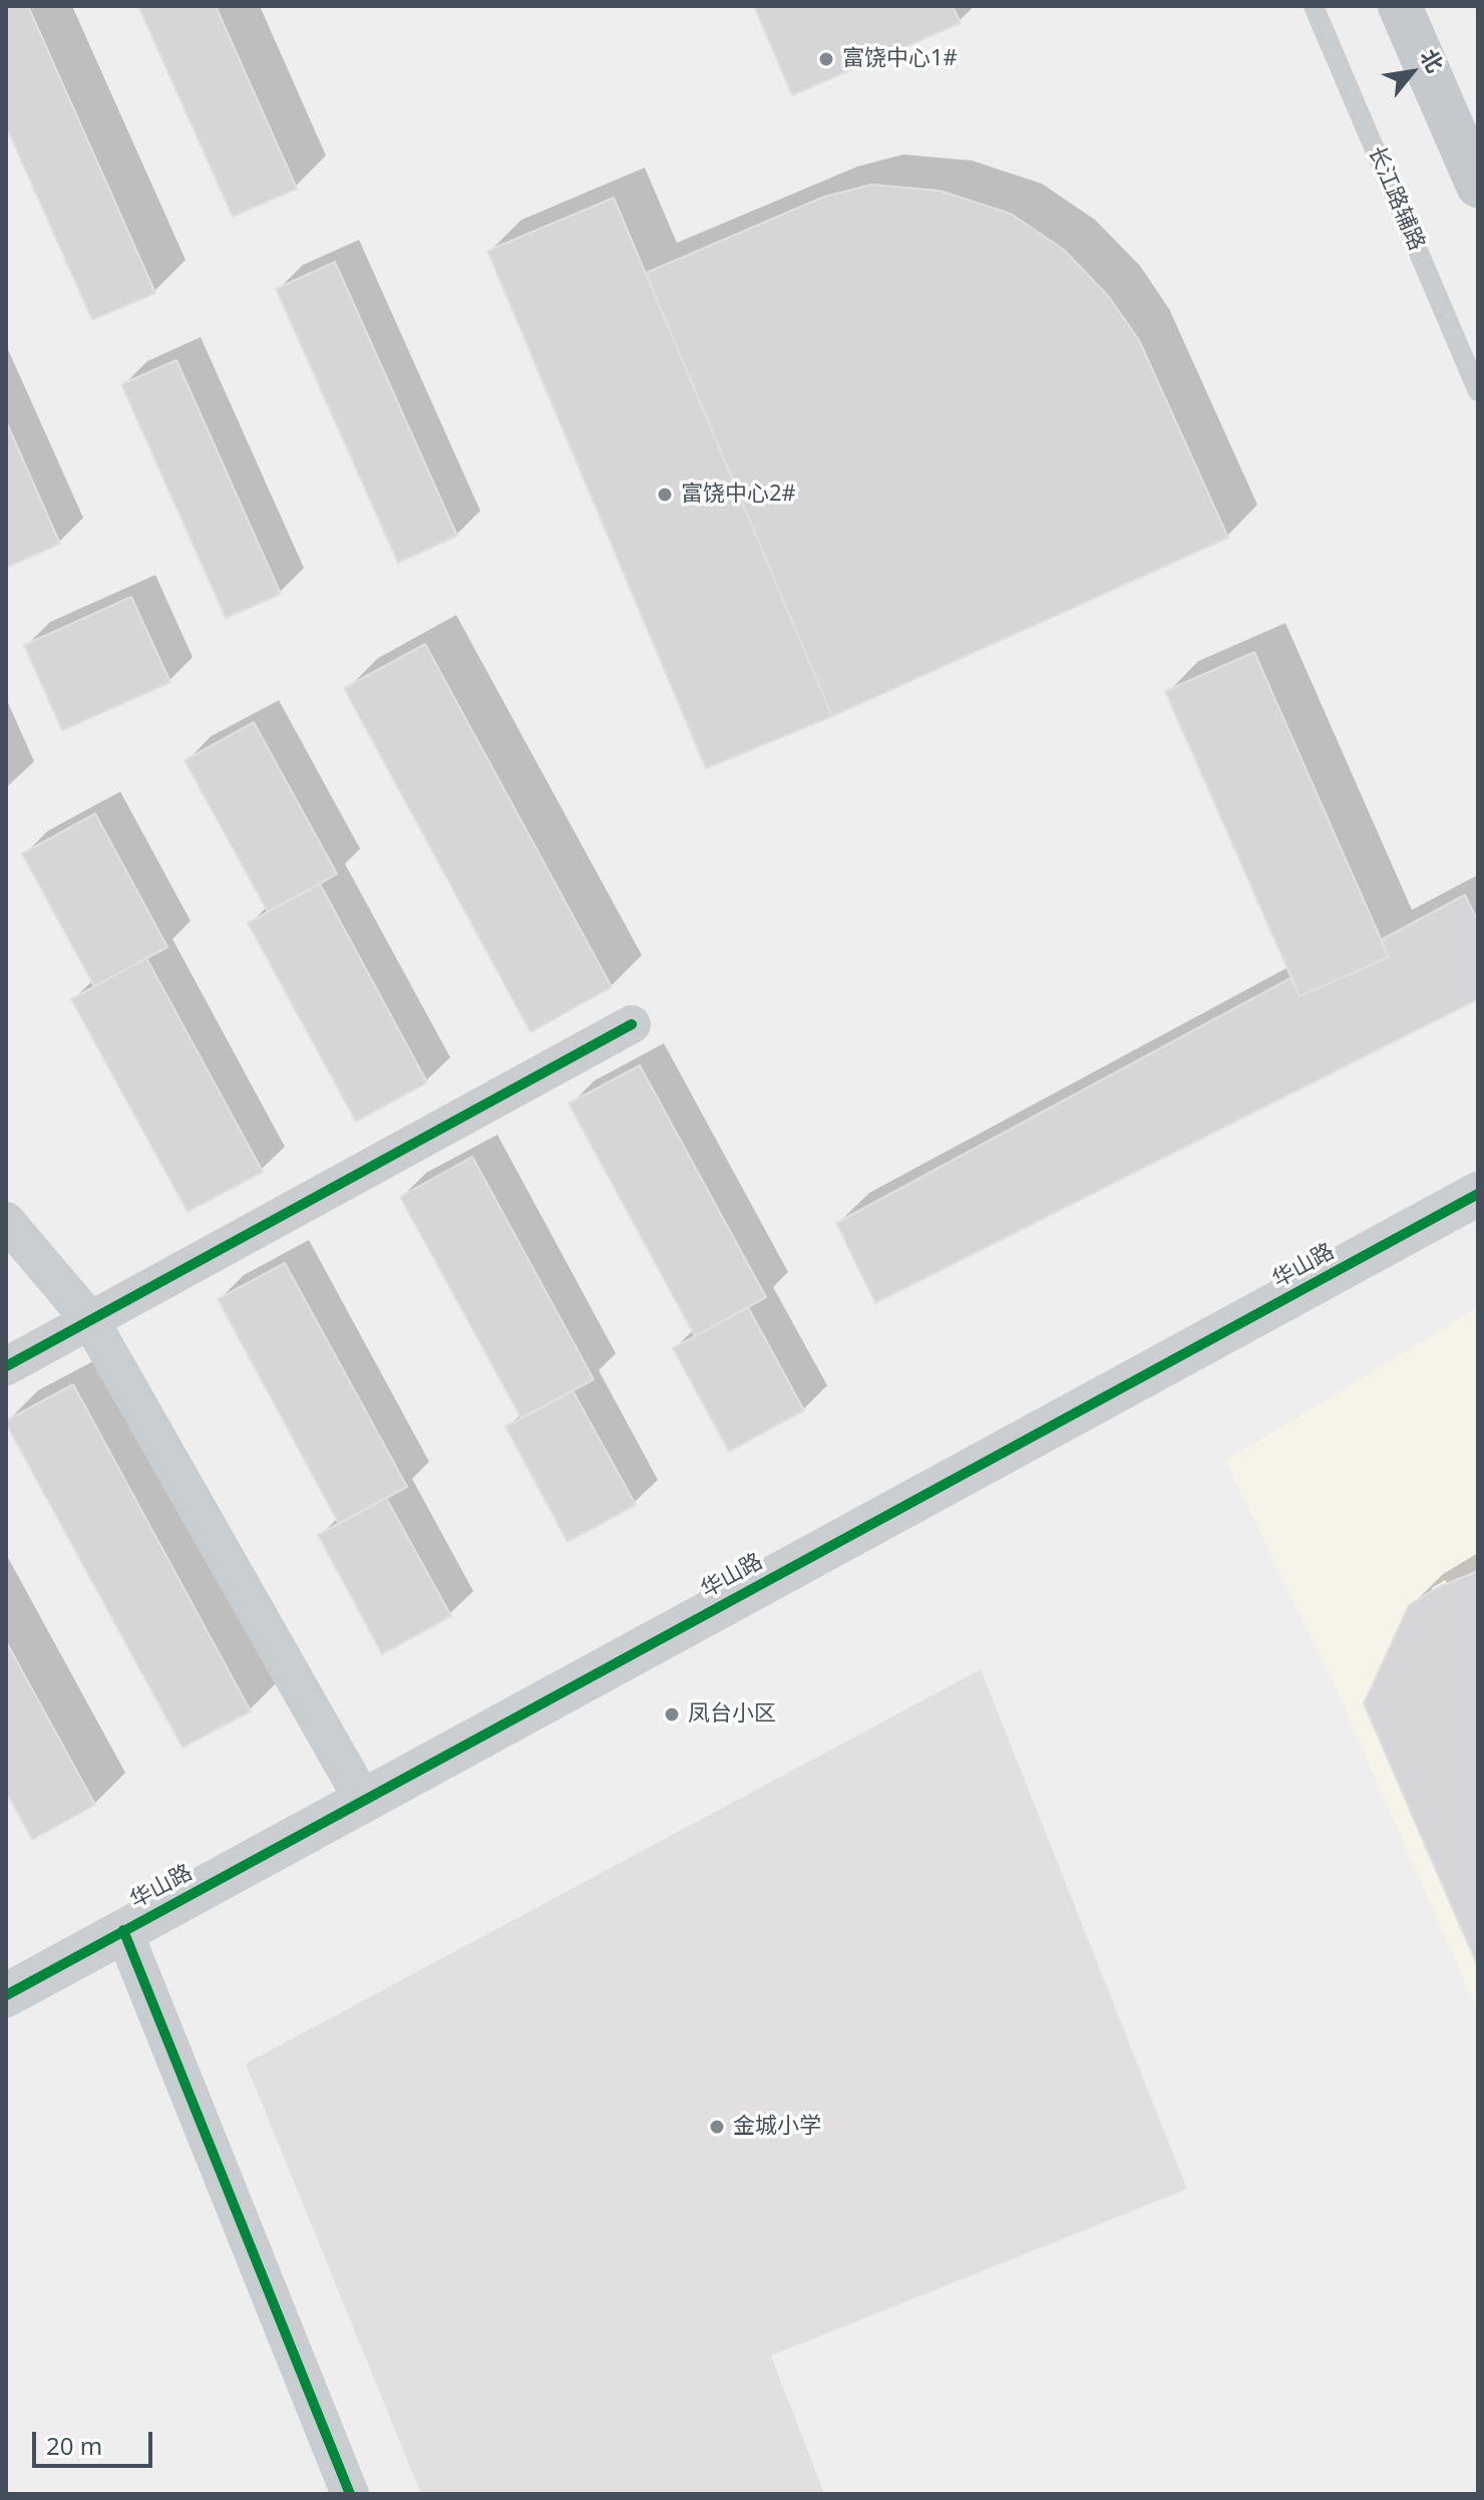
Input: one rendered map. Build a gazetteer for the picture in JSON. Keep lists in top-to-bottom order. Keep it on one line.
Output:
{"streets":{"street":["华山路"],"lane":["长江路辅路"]},"places":["富饶中心1#","富饶中心2#","凤台小区","金城小学"],"scale_bar":"20 m","north":"top right"}
